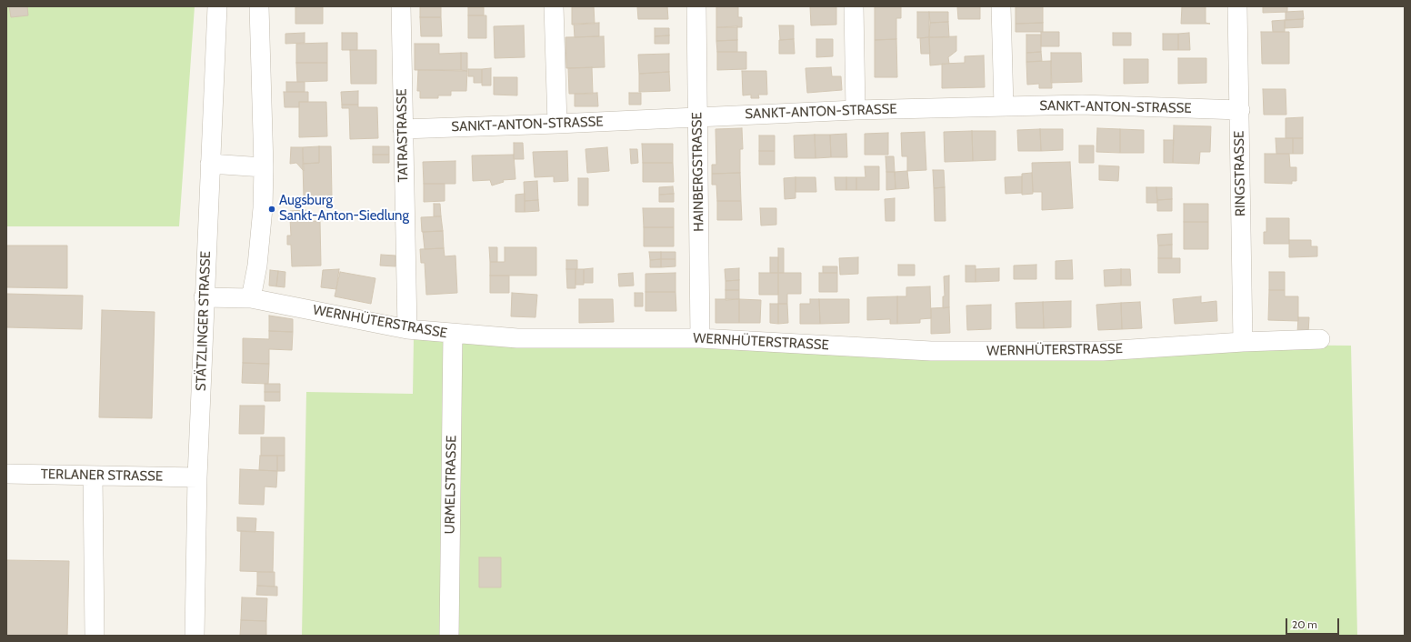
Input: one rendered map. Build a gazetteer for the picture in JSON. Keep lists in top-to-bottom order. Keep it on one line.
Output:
{"streets":{"street":["SANKT-ANTON-STRASSE","TATRASTRASSE","HAINBERGSTRASSE","RINGSTRASSE","STÄTZLINGER STRASSE","WERNHÜTERSTRASSE","TERLANER STRASSE","URMELSTRASSE"]},"crossings":[["SANKT-ANTON-STRASSE","TATRASTRASSE"],["SANKT-ANTON-STRASSE","HAINBERGSTRASSE"],["SANKT-ANTON-STRASSE","RINGSTRASSE"],["TATRASTRASSE","WERNHÜTERSTRASSE"],["HAINBERGSTRASSE","WERNHÜTERSTRASSE"],["RINGSTRASSE","WERNHÜTERSTRASSE"],["STÄTZLINGER STRASSE","WERNHÜTERSTRASSE"],["STÄTZLINGER STRASSE","TERLANER STRASSE"],["WERNHÜTERSTRASSE","URMELSTRASSE"]],"places":["Augsburg Sankt-Anton-Siedlung"],"scale_bar":"20 m"}
